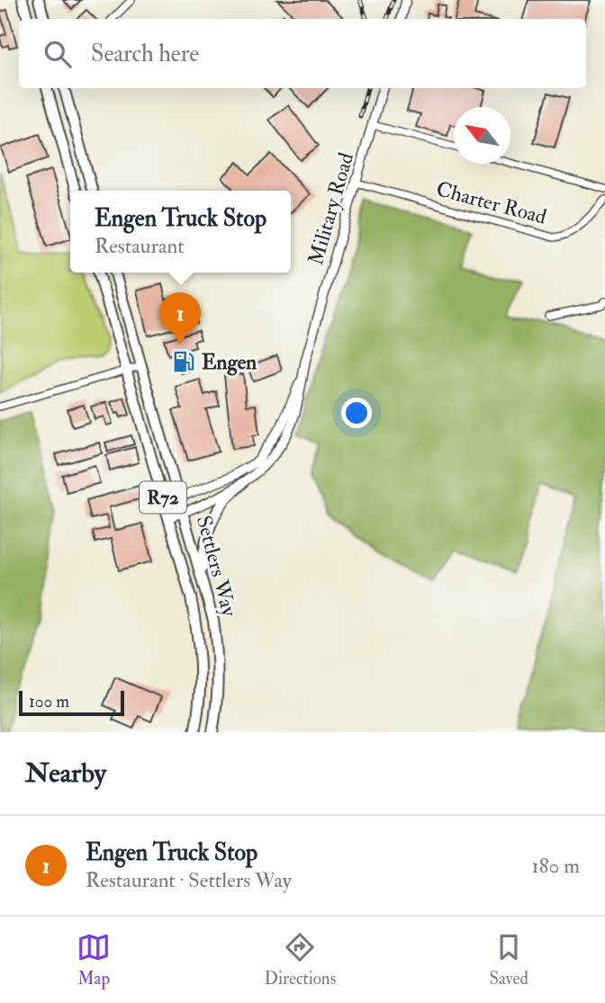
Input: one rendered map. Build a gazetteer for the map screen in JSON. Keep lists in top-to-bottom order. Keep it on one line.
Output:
{"streets":{"main road":["R72","Settlers Way"],"street":["Charter Road","Military Road"]},"crossings":[["Charter Road","Military Road"],["Military Road","Settlers Way"]],"places":{"fuel station":["Engen"]},"scale_bar":"100 m","north":"top left","page":{"search":"Search here","popup":["Engen Truck Stop","Restaurant"],"pins":"1","scale":"100 m","heading":"Nearby","list":[{"mark":"1","name":"Engen Truck Stop","note":"Restaurant · Settlers Way","value":"180 m"}],"nav":["Map","Directions","Saved"]}}
